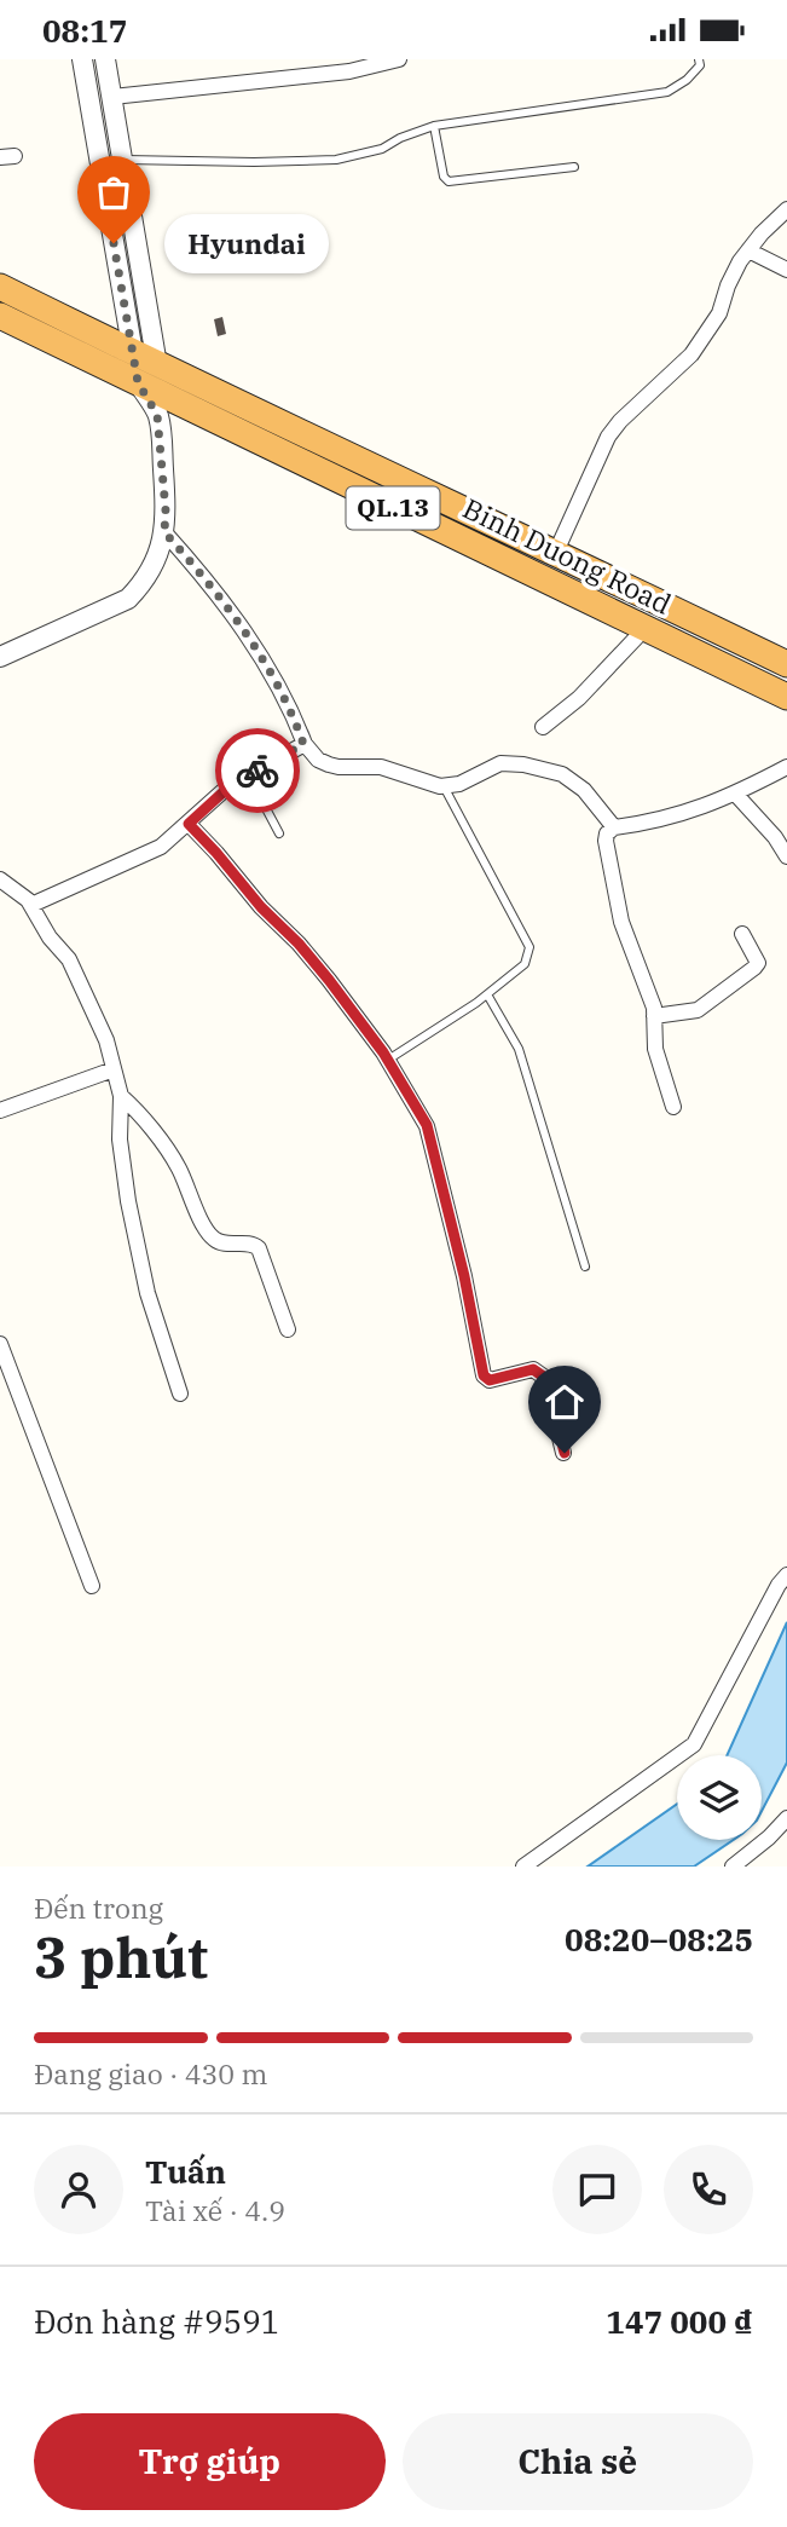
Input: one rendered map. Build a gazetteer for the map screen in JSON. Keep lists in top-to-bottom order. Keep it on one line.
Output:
{"streets":{"highway":["QL.13","Binh Duong Road"]},"places":["Hyundai"],"page":{"status":"08:17","bubble":"Hyundai","heading":["3 phút","Đến trong","08:20–08:25"],"panel":["Tuấn","Tài xế · 4.9","Đơn hàng #9591","147 000 ₫"],"bar":"Đang giao · 430 m","buttons":["Trợ giúp","Chia sẻ"]}}
